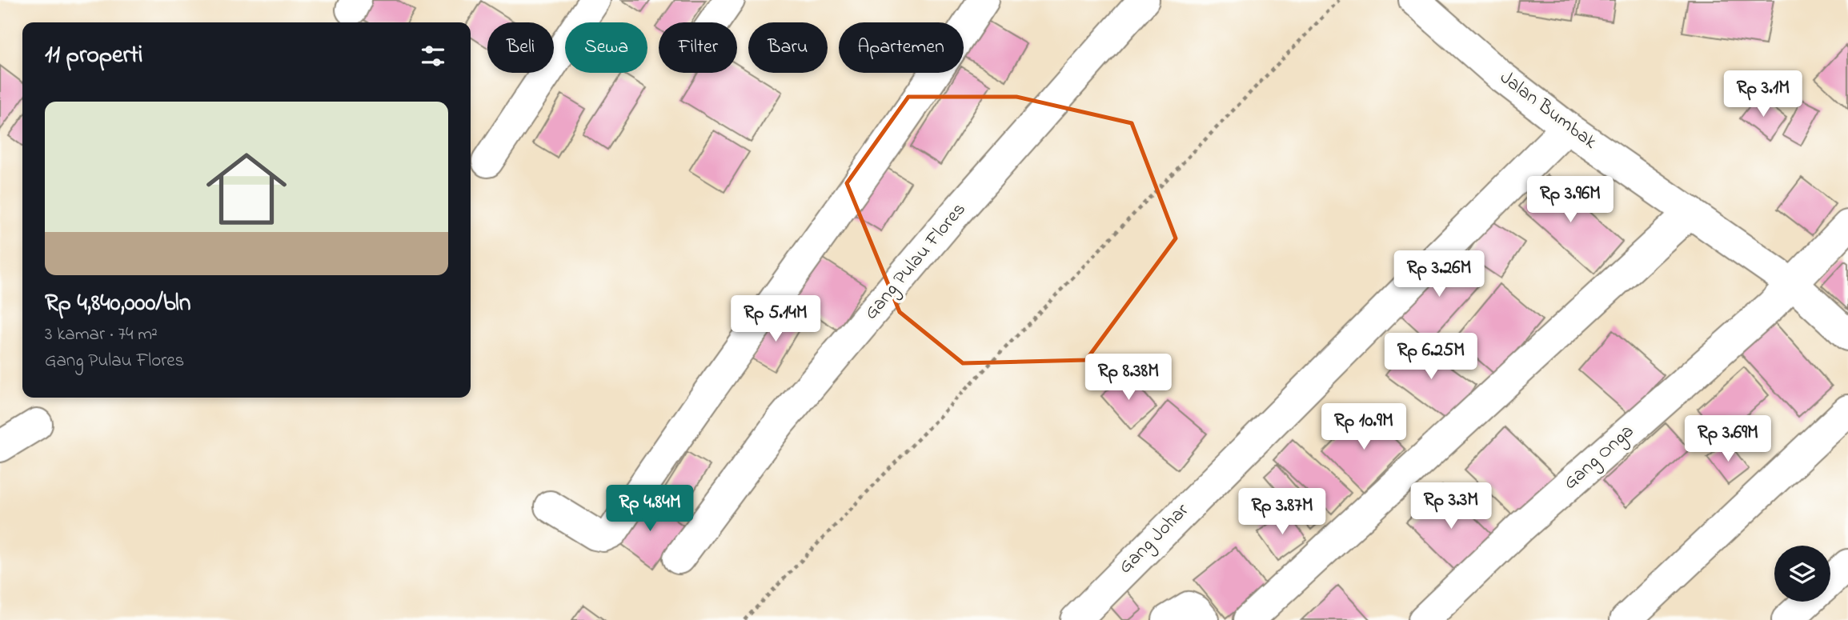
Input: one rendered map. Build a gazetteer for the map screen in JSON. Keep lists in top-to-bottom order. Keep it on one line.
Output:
{"streets":{"street":["Jalan Bumbak","Gang Pulau Flores","Gang Onga","Gang Johar"]},"crossings":[["Jalan Bumbak","Gang Onga"],["Jalan Bumbak","Gang Johar"]],"page":{"chip":["Beli","Sewa","Filter","Baru","Apartemen"],"heading":"11 properti","price":["Rp 3.1M","Rp 3.96M","Rp 3.26M","Rp 5.14M","Rp 6.25M","Rp 8.38M","Rp 10.9M","Rp 3.69M","Rp 3.3M","Rp 4.84M","Rp 3.87M"],"list":[{"name":"Rp 4,840,000/bln","note":"3 kamar · 74 m² · Gang Pulau Flores"}]}}
